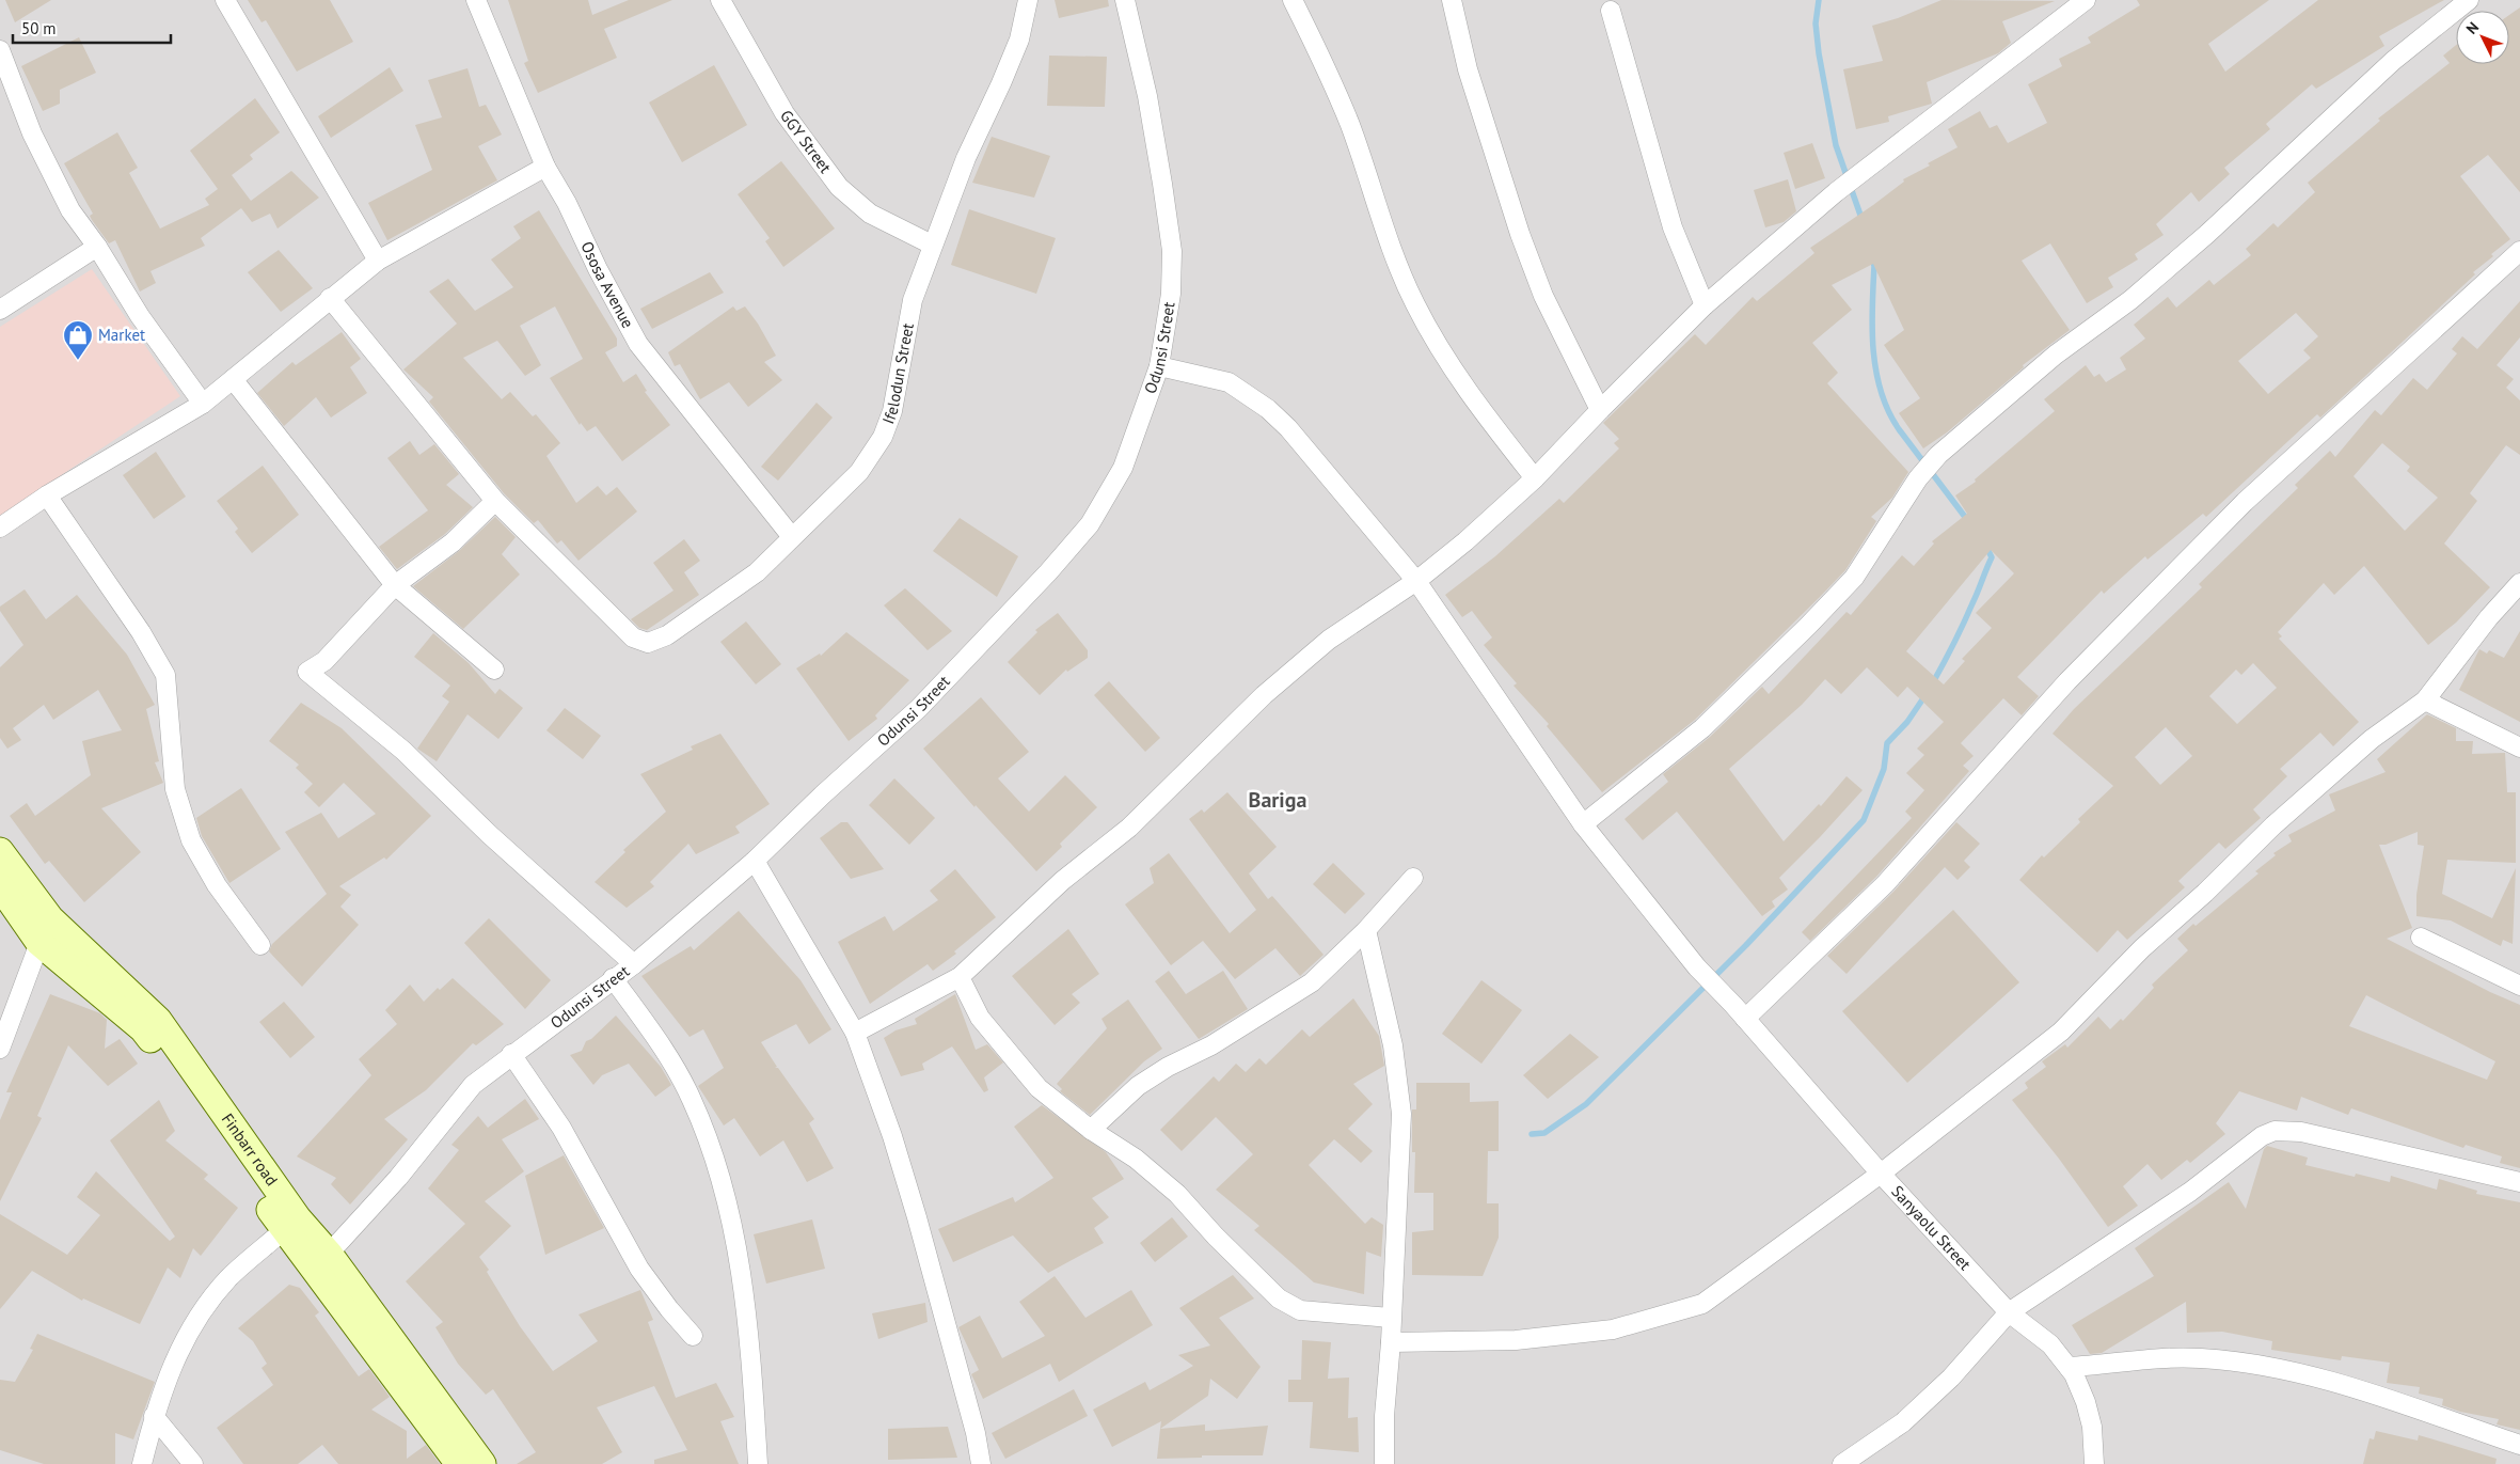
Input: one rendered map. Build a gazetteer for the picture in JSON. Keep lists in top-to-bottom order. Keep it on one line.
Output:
{"streets":{"main road":["Finbarr road"],"street":["GGY Street","Ososa Avenue","Odunsi Street","Ifelodun Street","Sanyaolu Street"]},"crossings":[["GGY Street","Ifelodun Street"],["Ososa Avenue","Ifelodun Street"],["Odunsi Street","Finbarr road"],["Odunsi Street","Sanyaolu Street"]],"districts":["Bariga"],"places":{"shop":["Market"]},"scale_bar":"50 m","north":"top left"}
